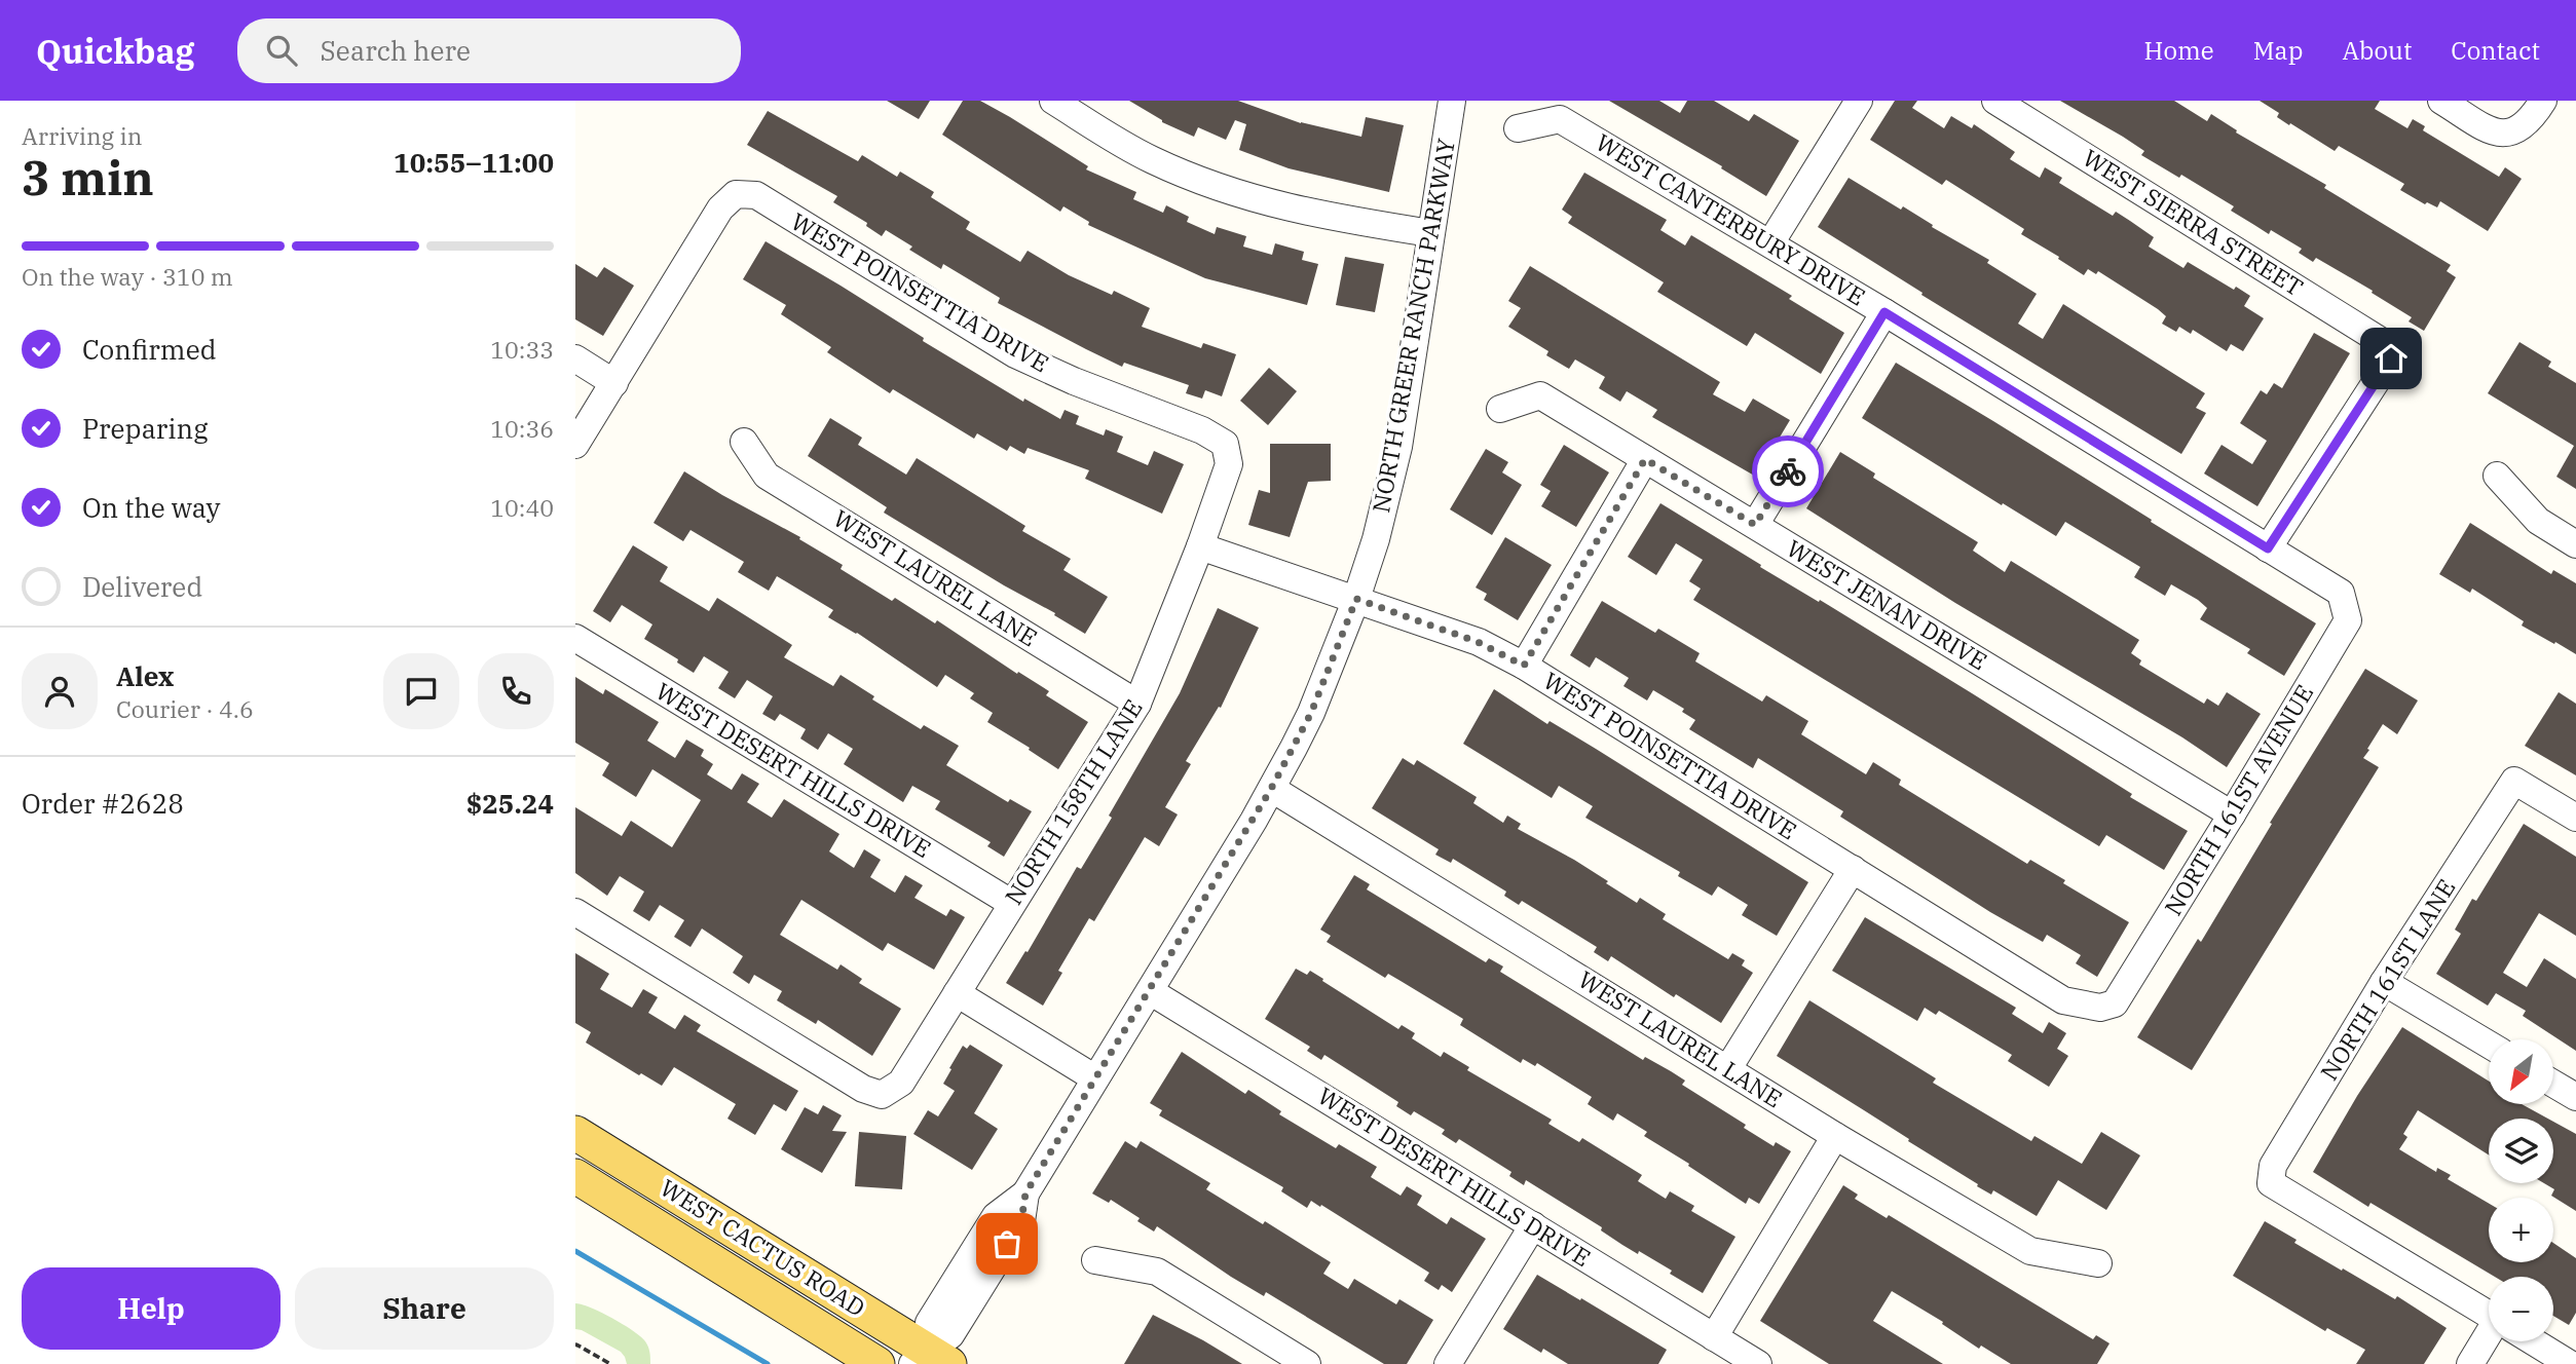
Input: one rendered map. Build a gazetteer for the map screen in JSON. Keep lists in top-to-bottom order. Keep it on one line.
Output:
{"streets":{"main road":["WEST CACTUS ROAD"],"street":["WEST CANTERBURY DRIVE","WEST SIERRA STREET","WEST POINSETTIA DRIVE","NORTH GREER RANCH PARKWAY","WEST LAUREL LANE","WEST JENAN DRIVE","WEST DESERT HILLS DRIVE","NORTH 161ST AVENUE","NORTH 158TH LANE","NORTH 161ST LANE"]},"crossings":[["WEST CANTERBURY DRIVE","WEST SIERRA STREET"],["WEST CANTERBURY DRIVE","NORTH 161ST AVENUE"],["WEST POINSETTIA DRIVE","NORTH GREER RANCH PARKWAY"],["WEST POINSETTIA DRIVE","NORTH 161ST AVENUE"],["WEST POINSETTIA DRIVE","NORTH 158TH LANE"],["NORTH GREER RANCH PARKWAY","WEST LAUREL LANE"],["NORTH GREER RANCH PARKWAY","WEST DESERT HILLS DRIVE"],["NORTH GREER RANCH PARKWAY","WEST CACTUS ROAD"],["WEST LAUREL LANE","NORTH 158TH LANE"],["WEST JENAN DRIVE","NORTH 161ST AVENUE"],["WEST DESERT HILLS DRIVE","NORTH 158TH LANE"]],"north":"bottom left","page":{"header":"Quickbag","search":"Search here","nav":["Home","Map","About","Contact"],"heading":["3 min","Arriving in","10:55–11:00"],"panel":["Alex","Courier · 4.6","Order #2628","$25.24"],"bar":"On the way · 310 m","list":[["Confirmed","10:33"],["Preparing","10:36"],["On the way","10:40"],"Delivered"],"map_buttons":["+","−"],"buttons":["Help","Share"]}}
